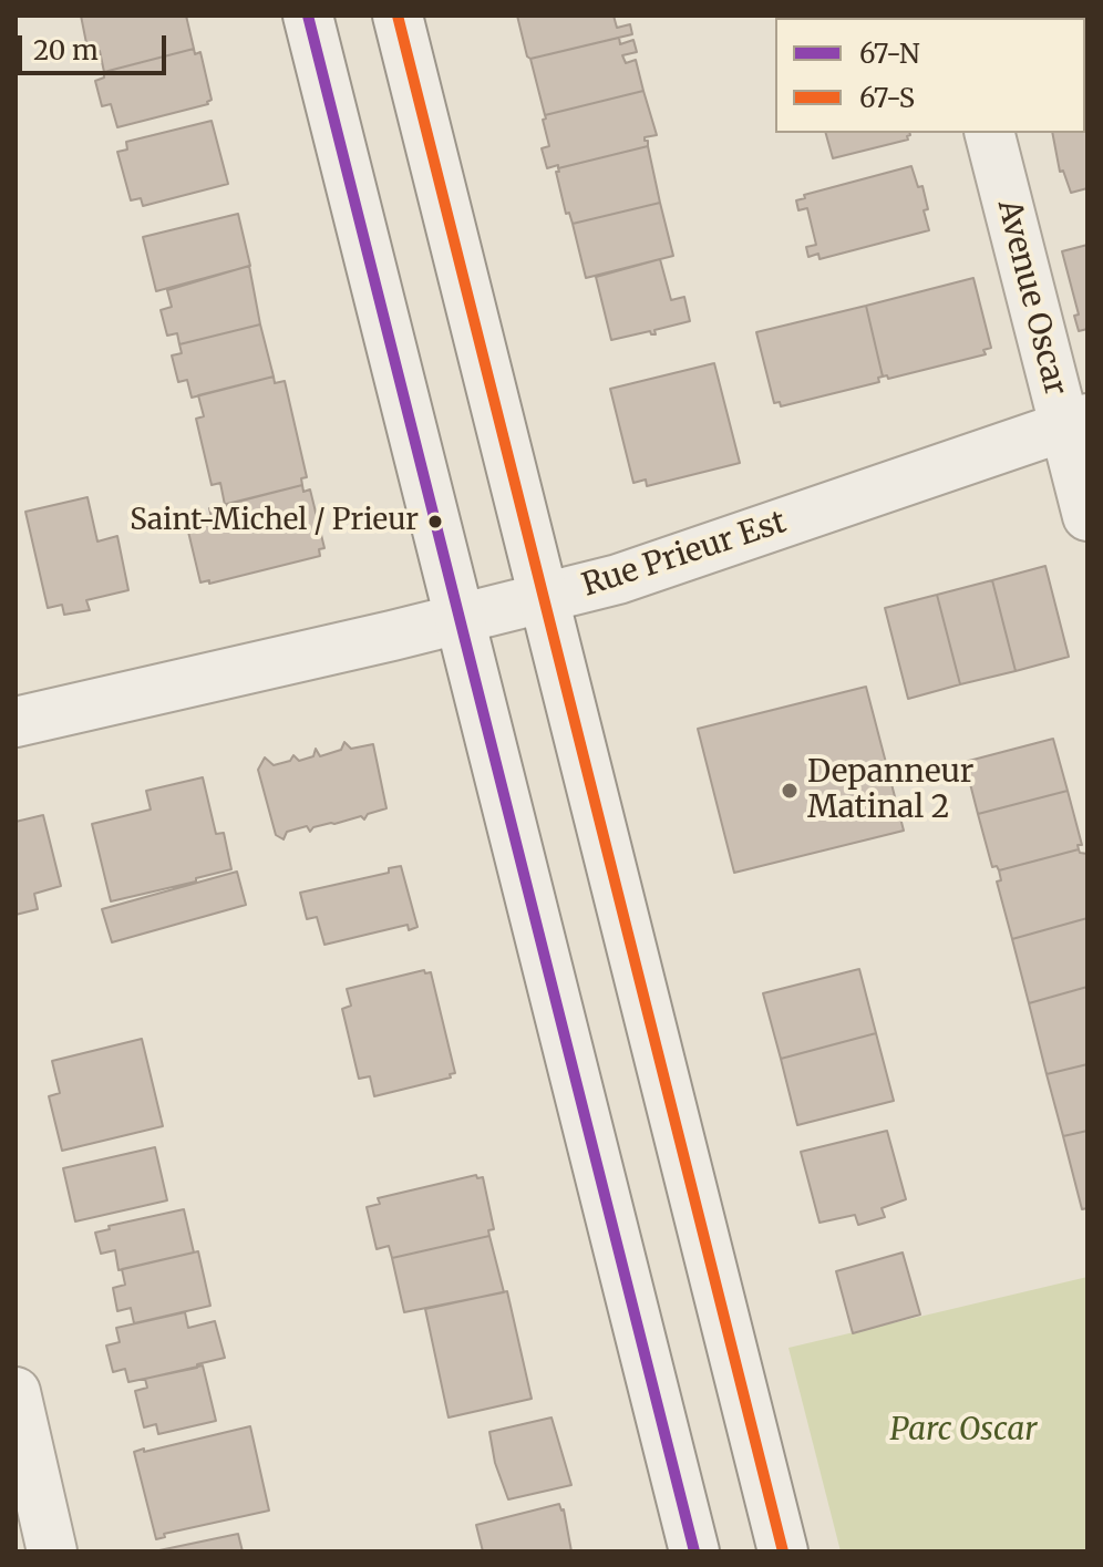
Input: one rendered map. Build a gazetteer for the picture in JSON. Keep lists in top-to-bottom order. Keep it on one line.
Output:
{"streets":{"main road":["Avenue Oscar","Rue Prieur Est"]},"crossings":[["Avenue Oscar","Rue Prieur Est"]],"parks":["Parc Oscar"],"places":["Saint-Michel / Prieur","Depanneur Matinal 2"],"lines":["transit line 67-N","transit line 67-S"],"legend":["67-N","67-S"],"scale_bar":"20 m"}
